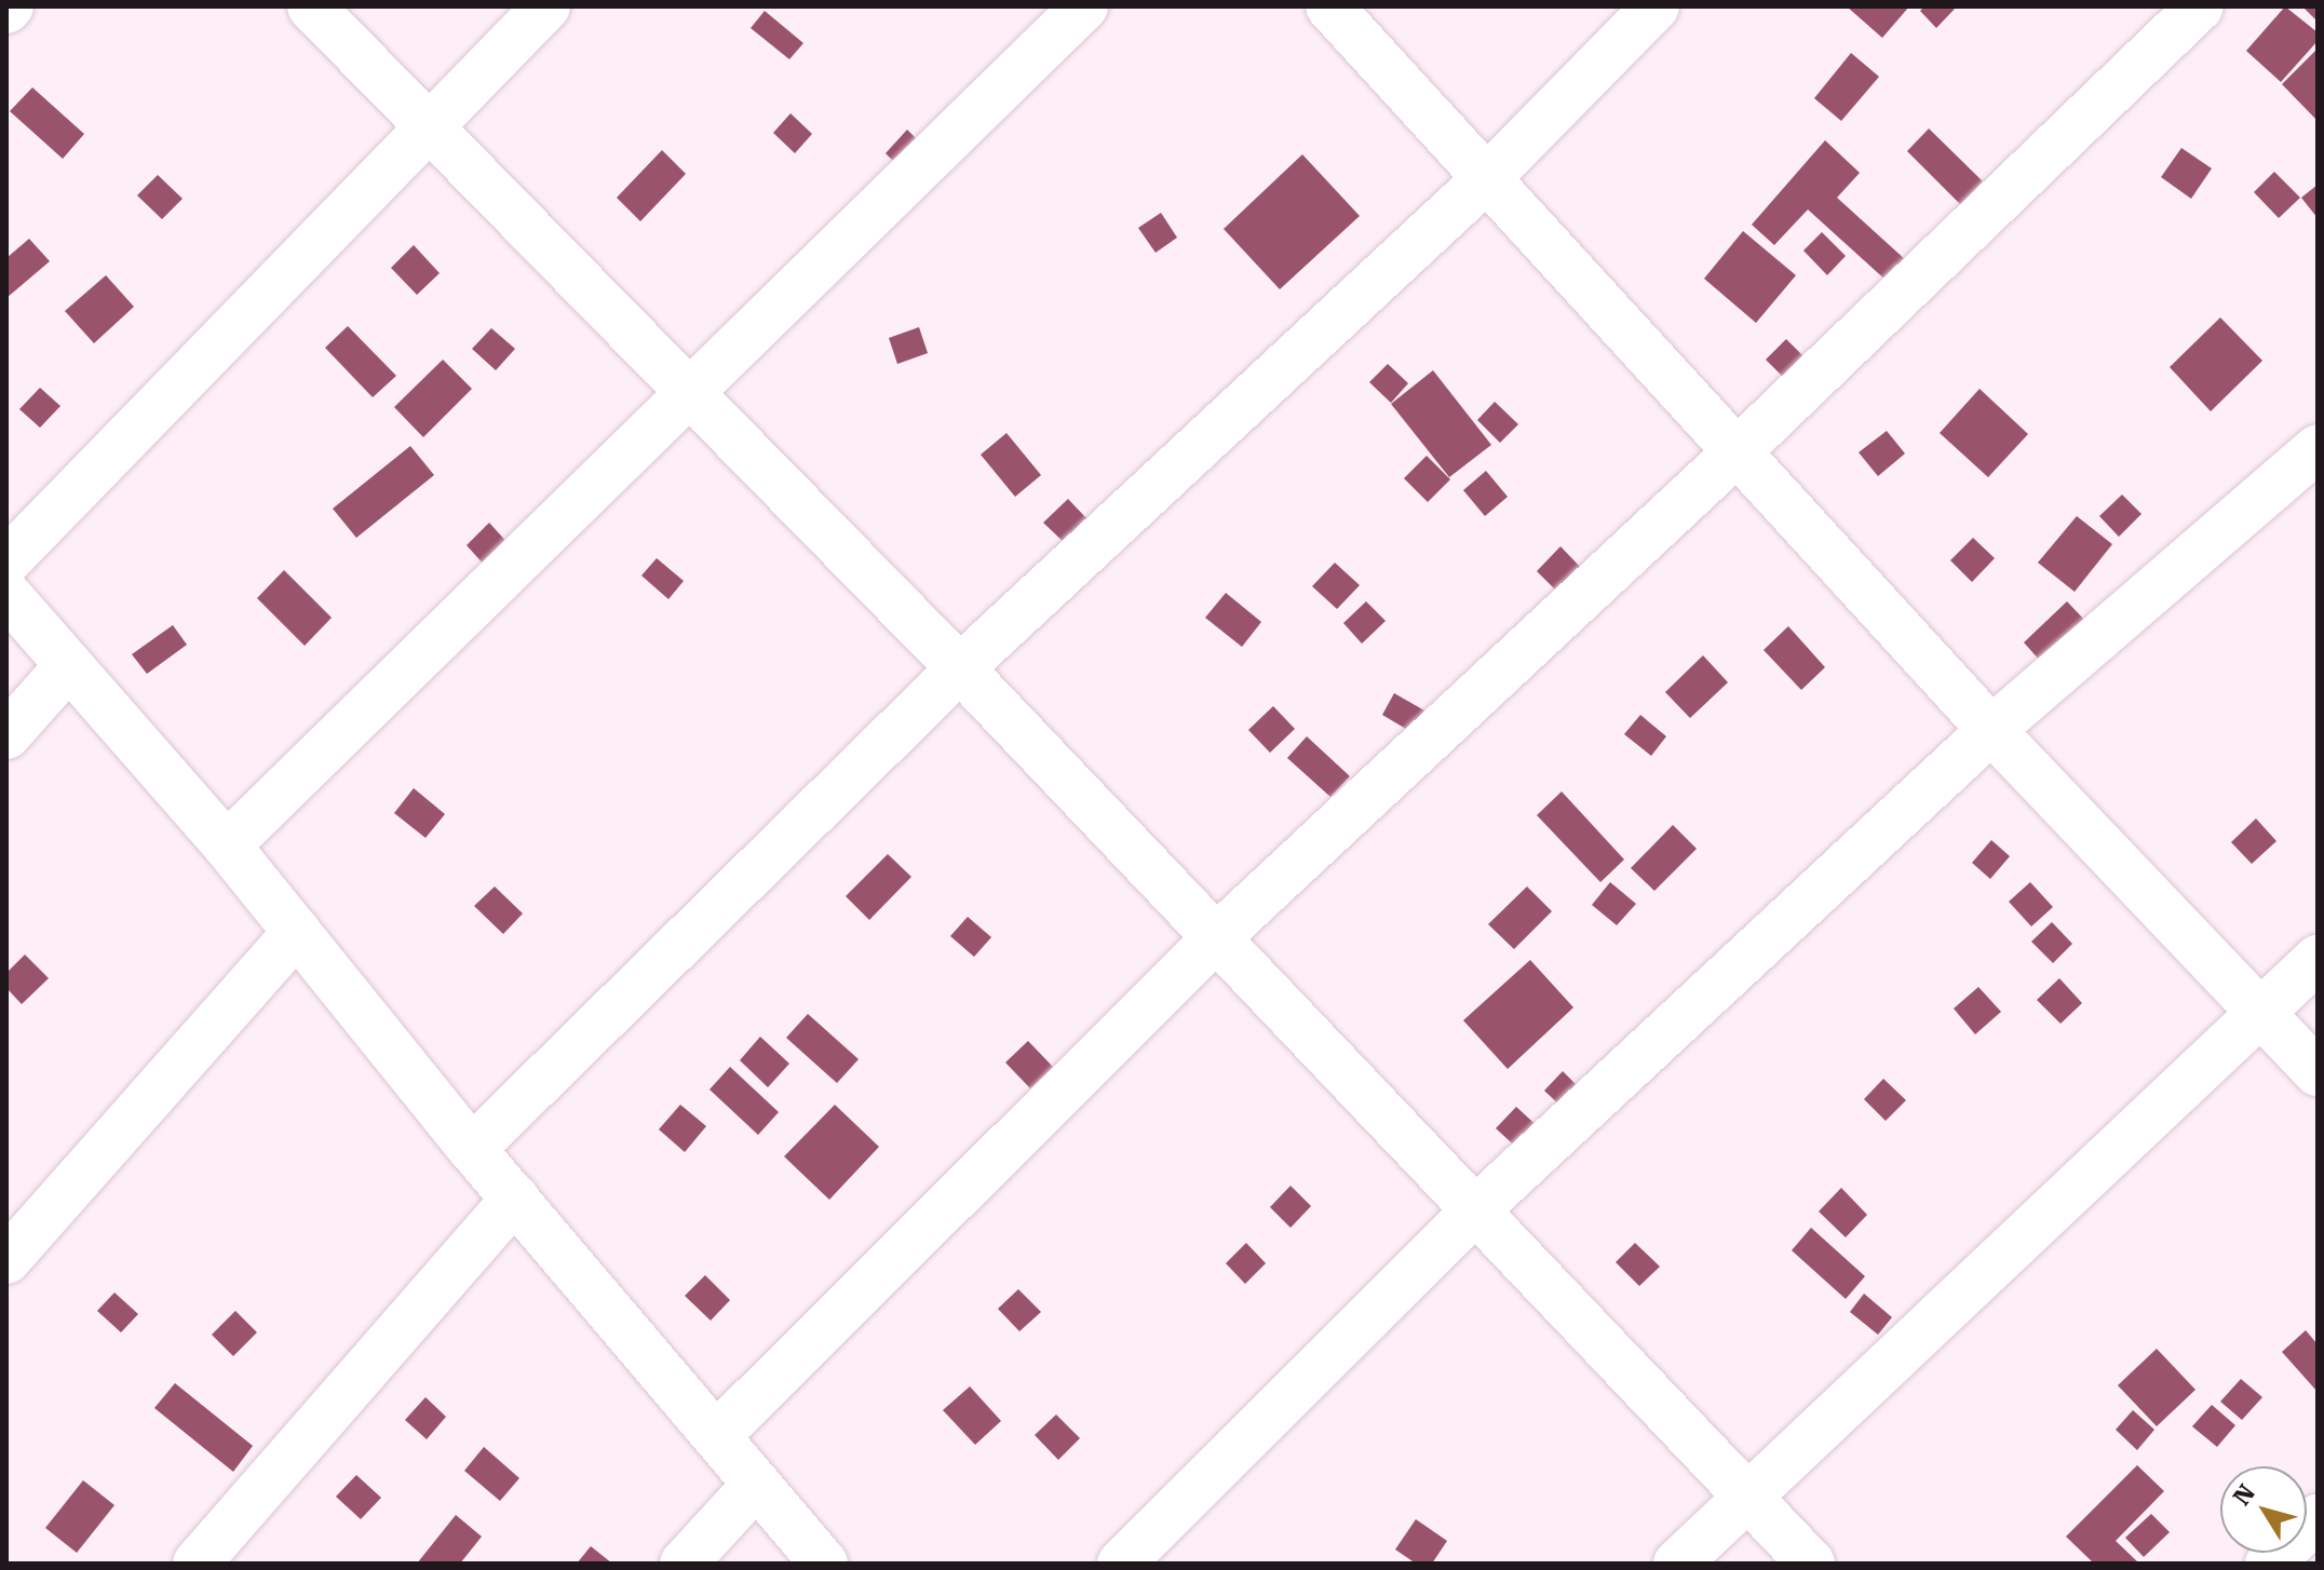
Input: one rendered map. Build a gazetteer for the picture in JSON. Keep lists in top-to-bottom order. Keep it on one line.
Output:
{"north":"top left"}
